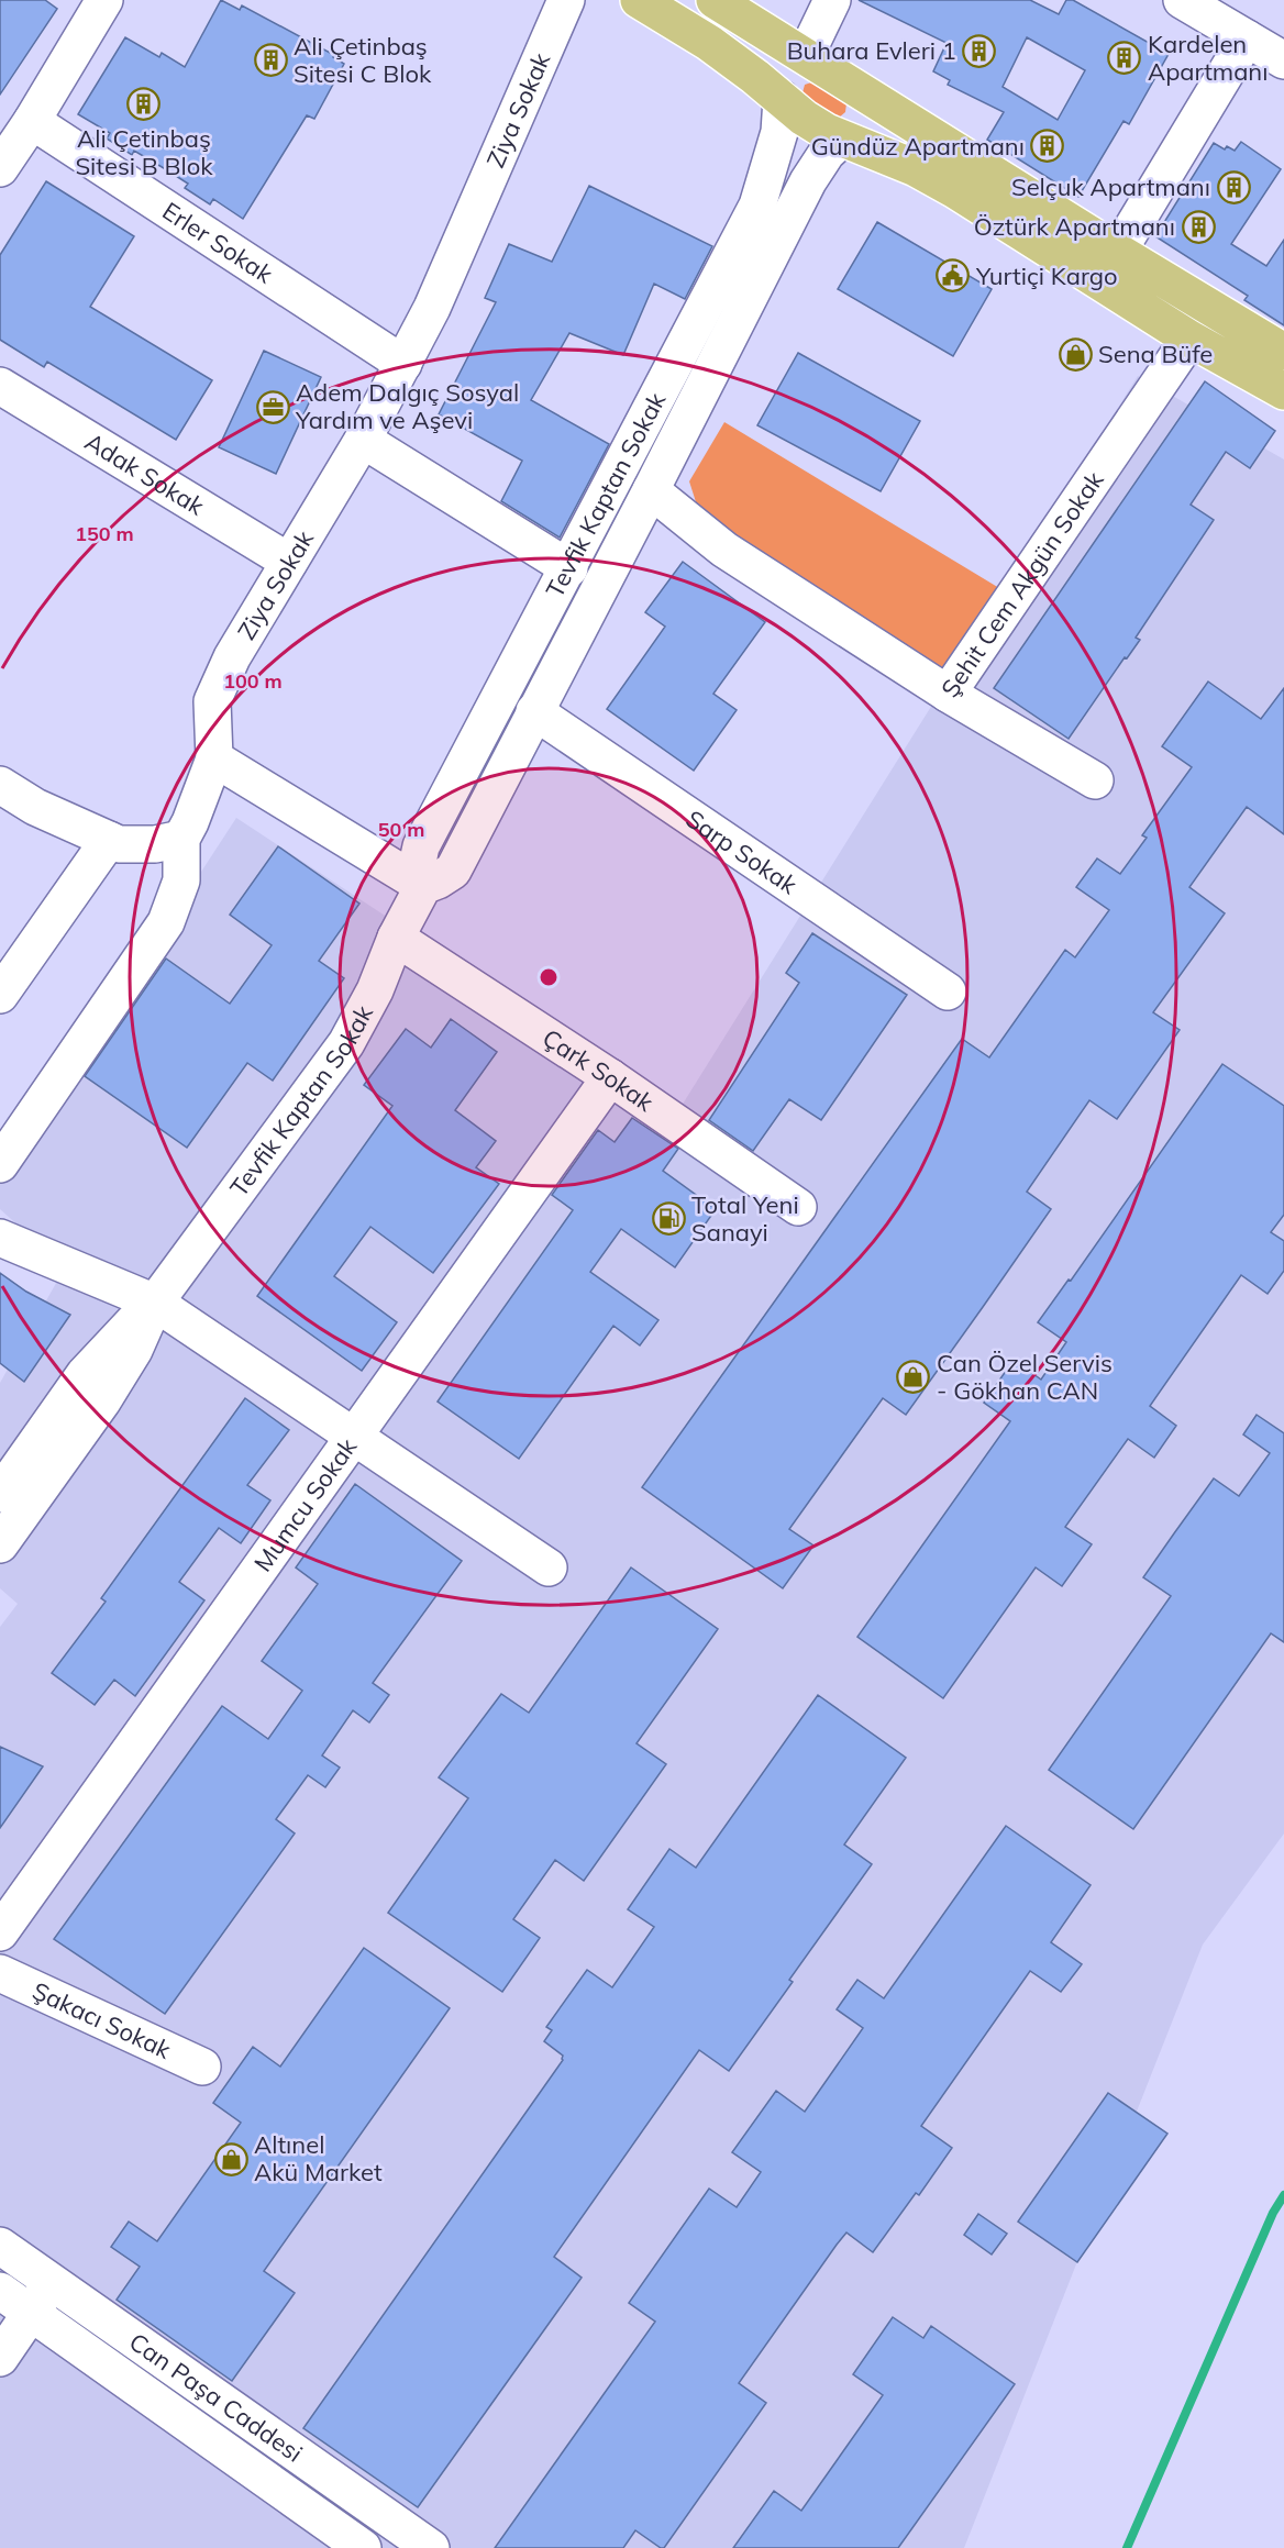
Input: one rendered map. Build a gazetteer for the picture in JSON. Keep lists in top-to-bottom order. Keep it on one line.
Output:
{"streets":{"street":["Ziya Sokak","Erler Sokak","Adak Sokak","Tevfik Kaptan Sokak","Şehit Cem Akgün Sokak","Sarp Sokak","Çark Sokak","Mumcu Sokak","Şakacı Sokak","Can Paşa Caddesi"]},"crossings":[["Ziya Sokak","Erler Sokak"],["Ziya Sokak","Adak Sokak"],["Tevfik Kaptan Sokak","Şehit Cem Akgün Sokak"],["Tevfik Kaptan Sokak","Sarp Sokak"],["Tevfik Kaptan Sokak","Çark Sokak"],["Çark Sokak","Mumcu Sokak"]],"places":{"building":["Buhara Evleri 1","Kardelen Apartmanı","Ali Çetinbaş Sitesi C Blok","Ali Çetinbaş Sitesi B Blok","Gündüz Apartmanı","Selçuk Apartmanı","Öztürk Apartmanı"],"public building":["Yurtiçi Kargo"],"shop":["Sena Büfe","Can Özel Servis - Gökhan CAN","Altınel Akü Market"],"office":["Adem Dalgıç Sosyal Yardım ve Aşevi"],"fuel station":["Total Yeni Sanayi"]},"rings":["150 m","100 m","50 m"]}
